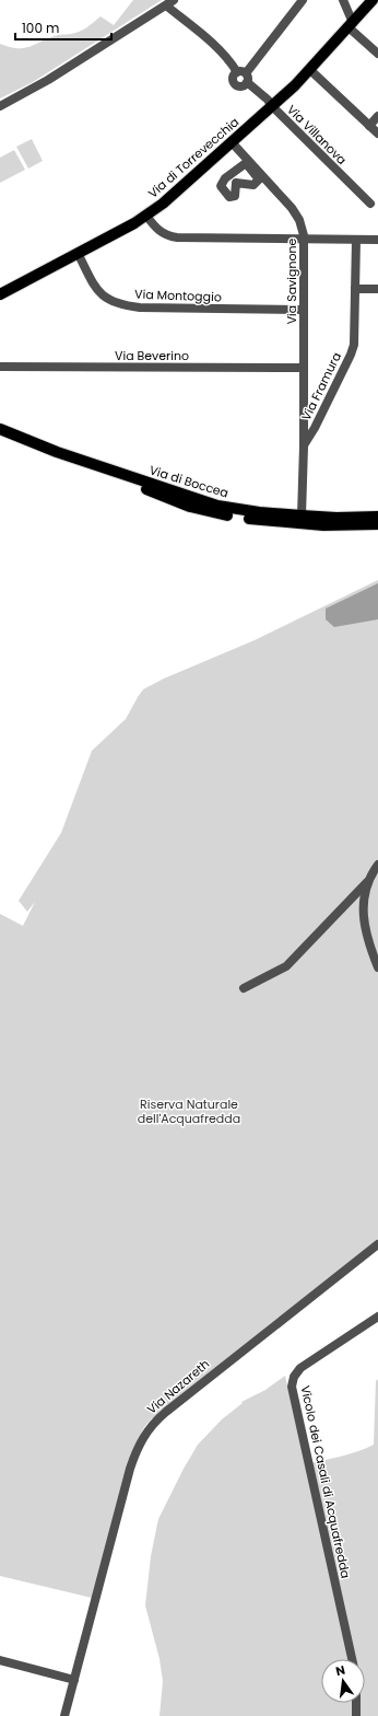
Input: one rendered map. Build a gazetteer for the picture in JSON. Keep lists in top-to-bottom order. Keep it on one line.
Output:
{"streets":{"main road":["Via di Torrevecchia","Via di Boccea"],"street":["Via Villanova","Via Savignone","Via Montoggio","Via Beverino","Via Framura","Via Nazareth","Vicolo dei Casali di Acquafredda"]},"crossings":[["Via Villanova","Via di Torrevecchia"],["Via di Torrevecchia","Via Savignone"],["Via di Torrevecchia","Via Montoggio"],["Via Savignone","Via Montoggio"],["Via Savignone","Via Beverino"],["Via Savignone","Via Framura"],["Via Framura","Via di Boccea"]],"parks":["Riserva Naturale dell'Acquafredda"],"scale_bar":"100 m","north":"top"}
